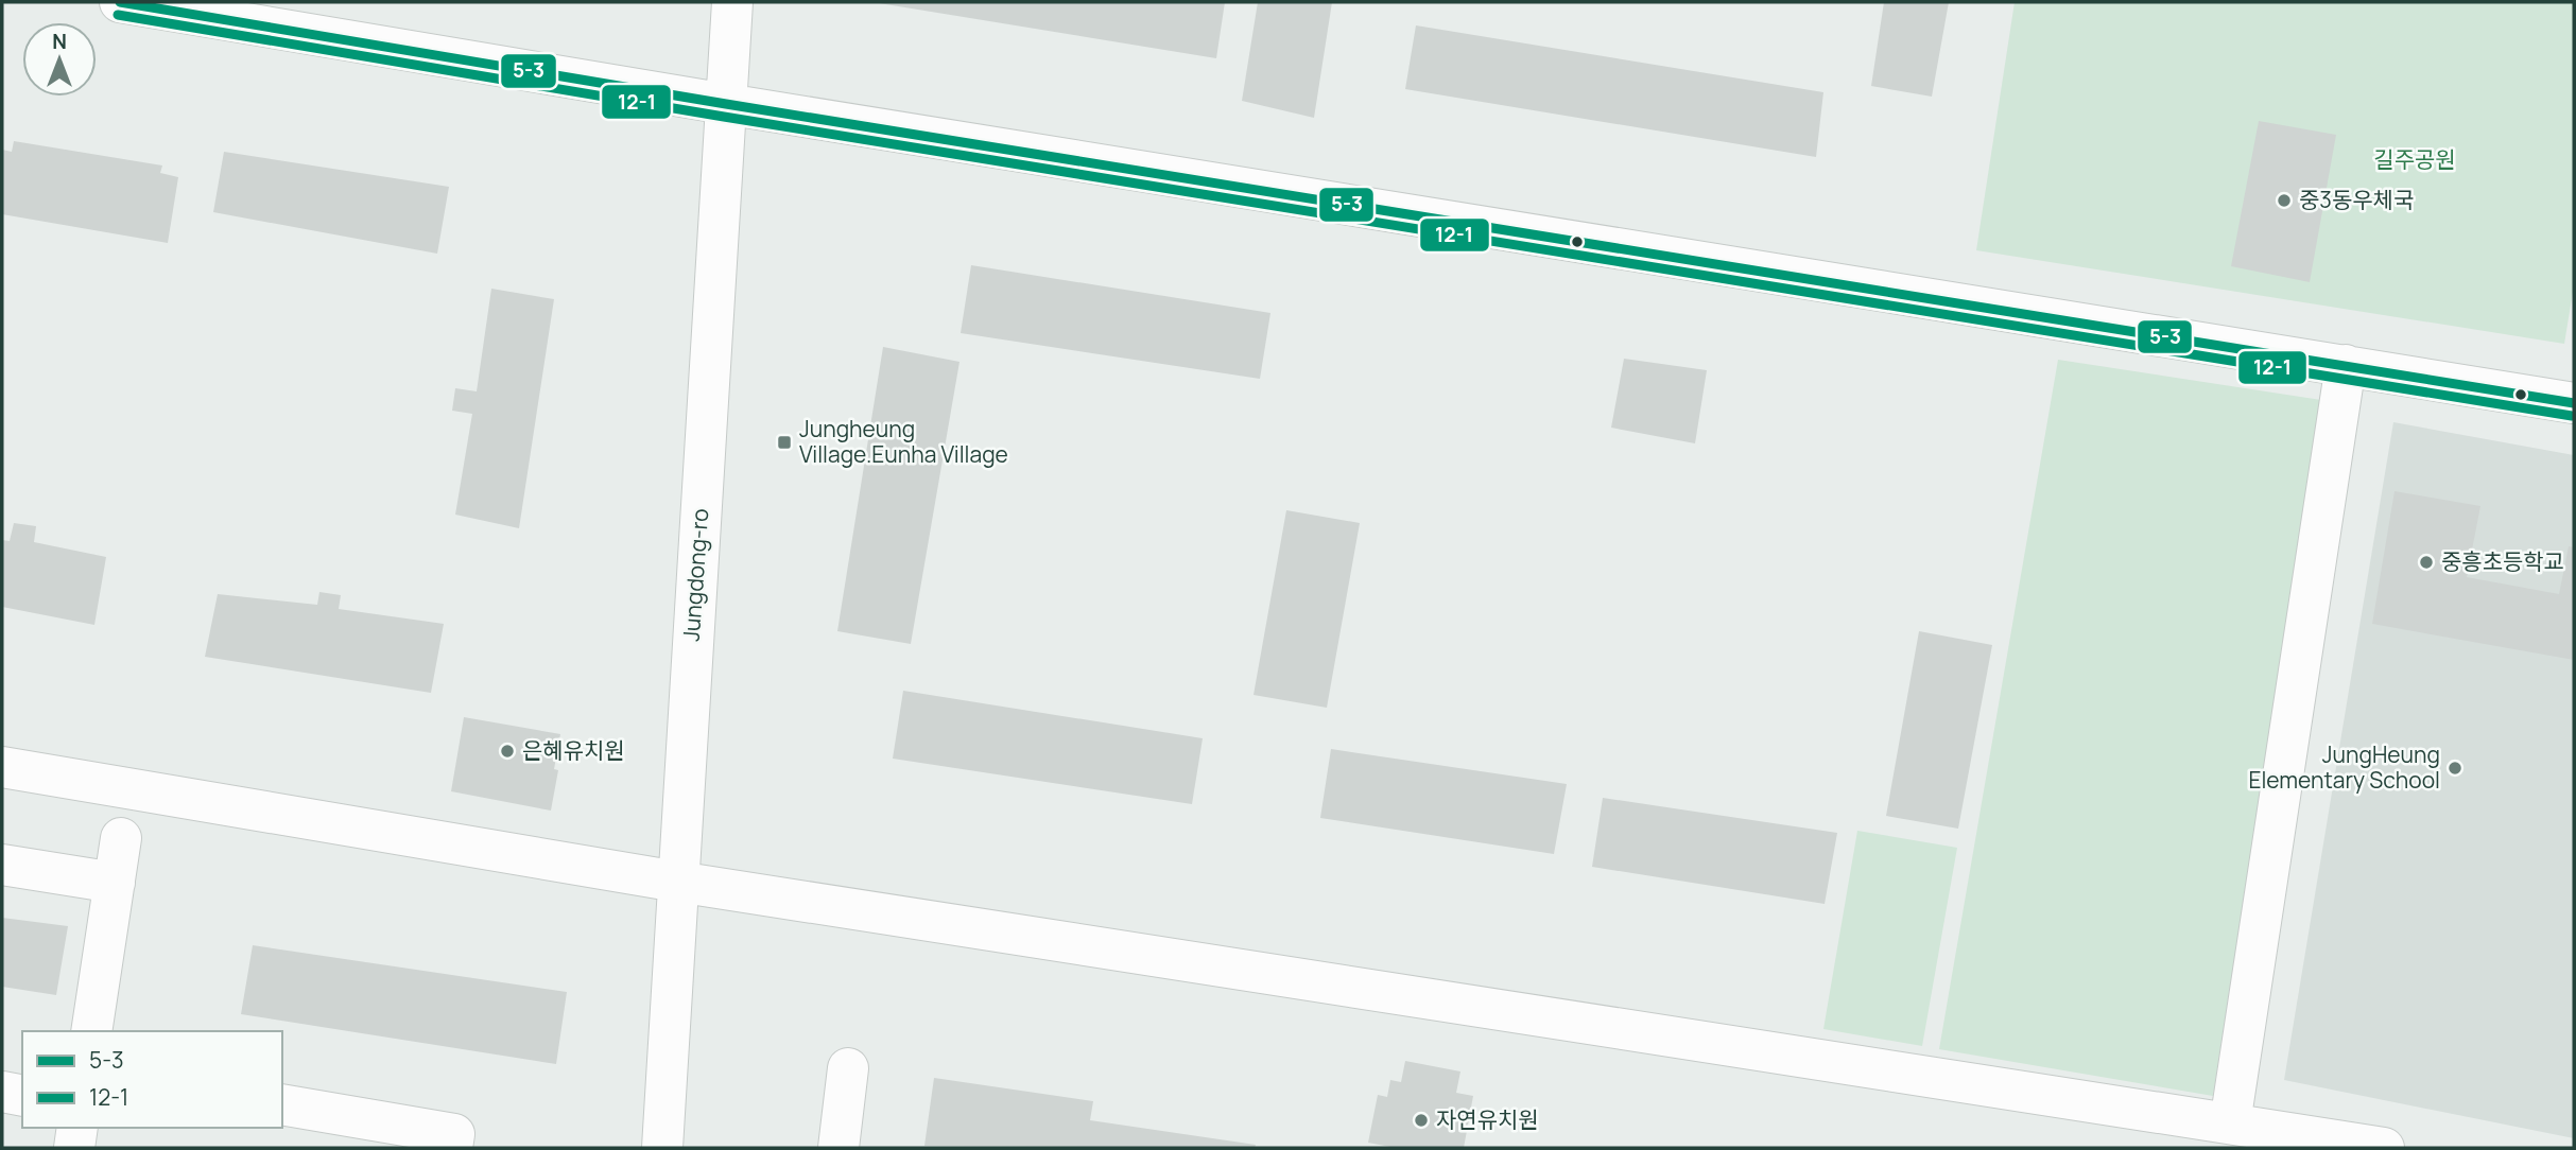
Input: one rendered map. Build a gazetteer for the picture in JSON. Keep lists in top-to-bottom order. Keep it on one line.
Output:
{"streets":{"street":["Jungdong-ro"]},"parks":["길주공원"],"places":{"other":["중3동우체국","중흥초등학교","은혜유치원","JungHeung Elementary School","자연유치원"],"transit":["Jungheung Village.Eunha Village"]},"lines":["transit line 5-3","transit line 12-1"],"legend":["5-3","12-1"],"north":"top"}
